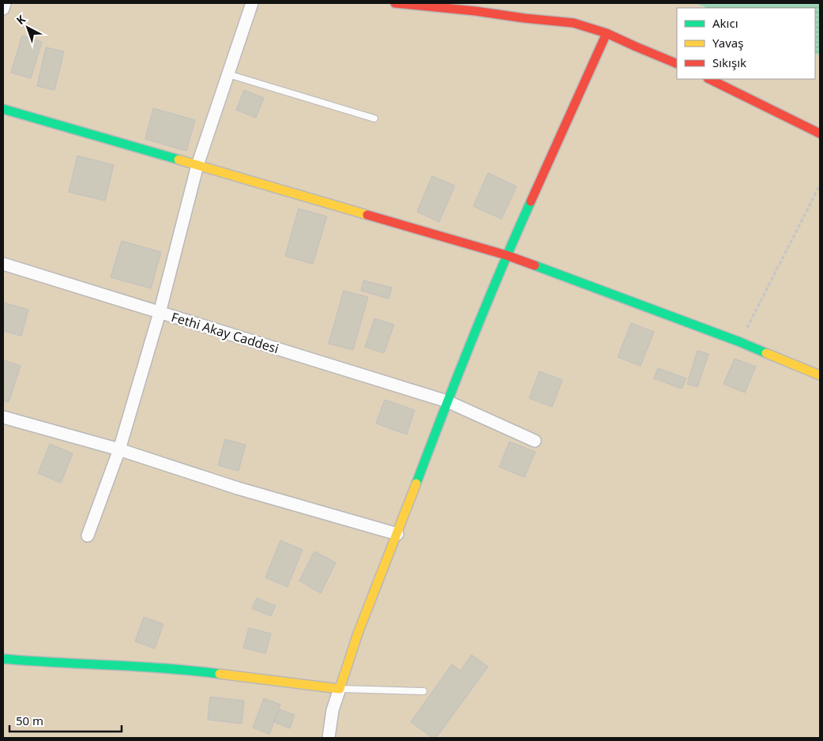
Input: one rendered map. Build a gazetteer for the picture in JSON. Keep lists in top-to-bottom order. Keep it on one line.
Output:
{"streets":{"street":["Fethi Akay Caddesi"]},"legend":["Akıcı","Yavaş","Sıkışık"],"scale_bar":"50 m","north":"top left"}
